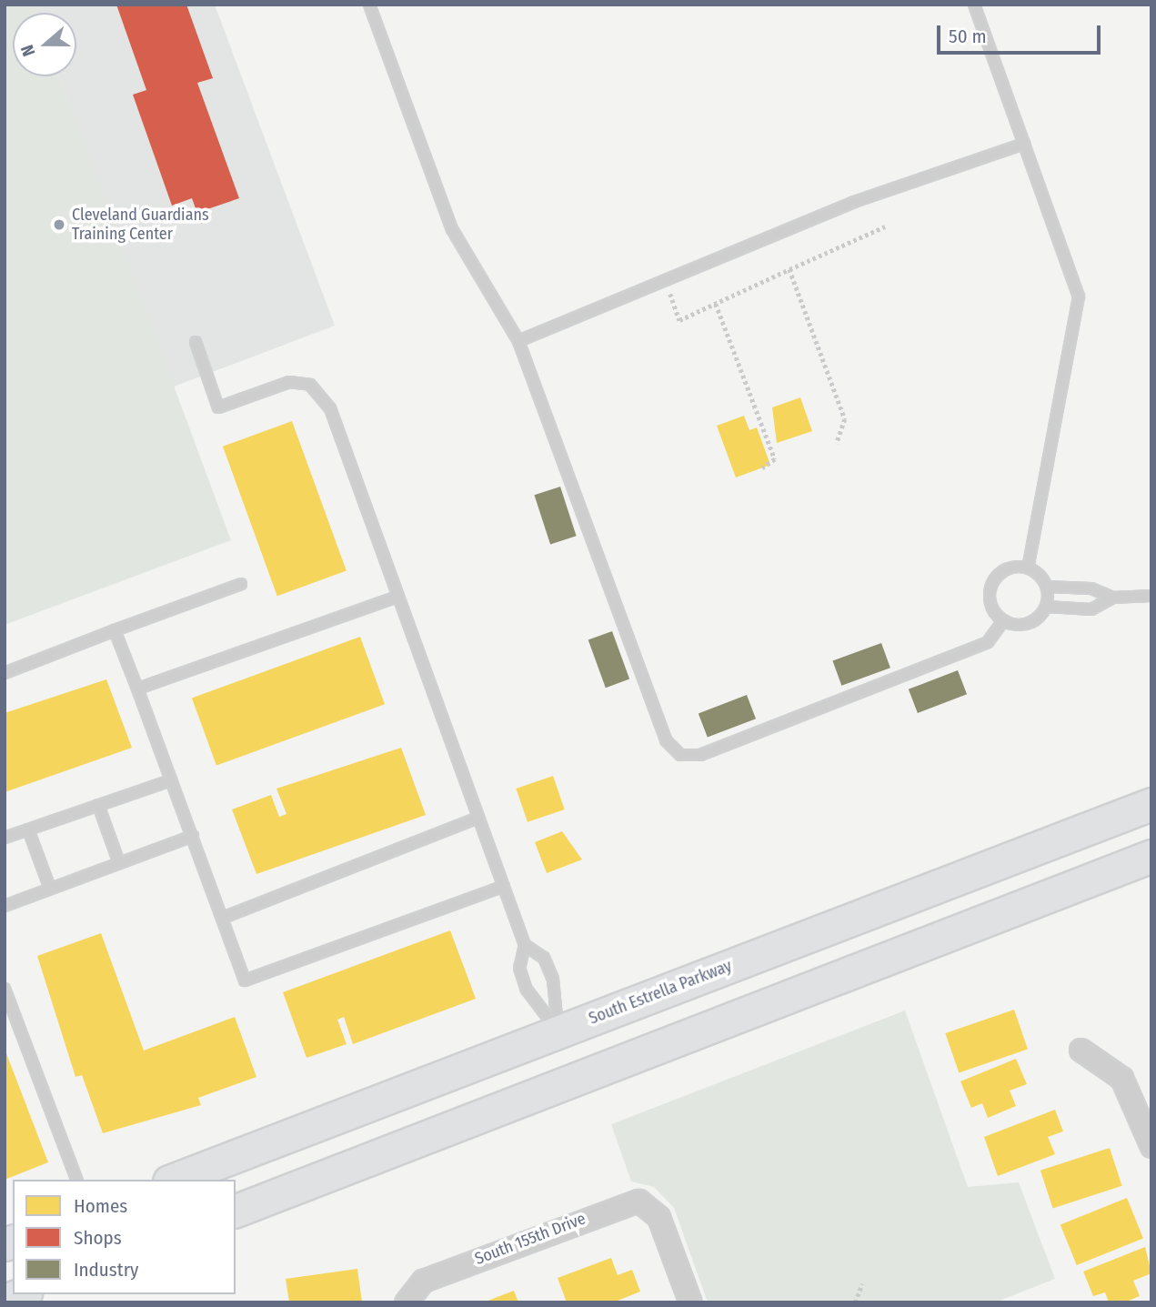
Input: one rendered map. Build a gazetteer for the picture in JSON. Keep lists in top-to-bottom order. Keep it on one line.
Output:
{"streets":{"main road":["South Estrella Parkway"],"street":["South 155th Drive"]},"places":["Cleveland Guardians Training Center"],"legend":["Homes","Shops","Industry"],"scale_bar":"50 m","north":"left"}
